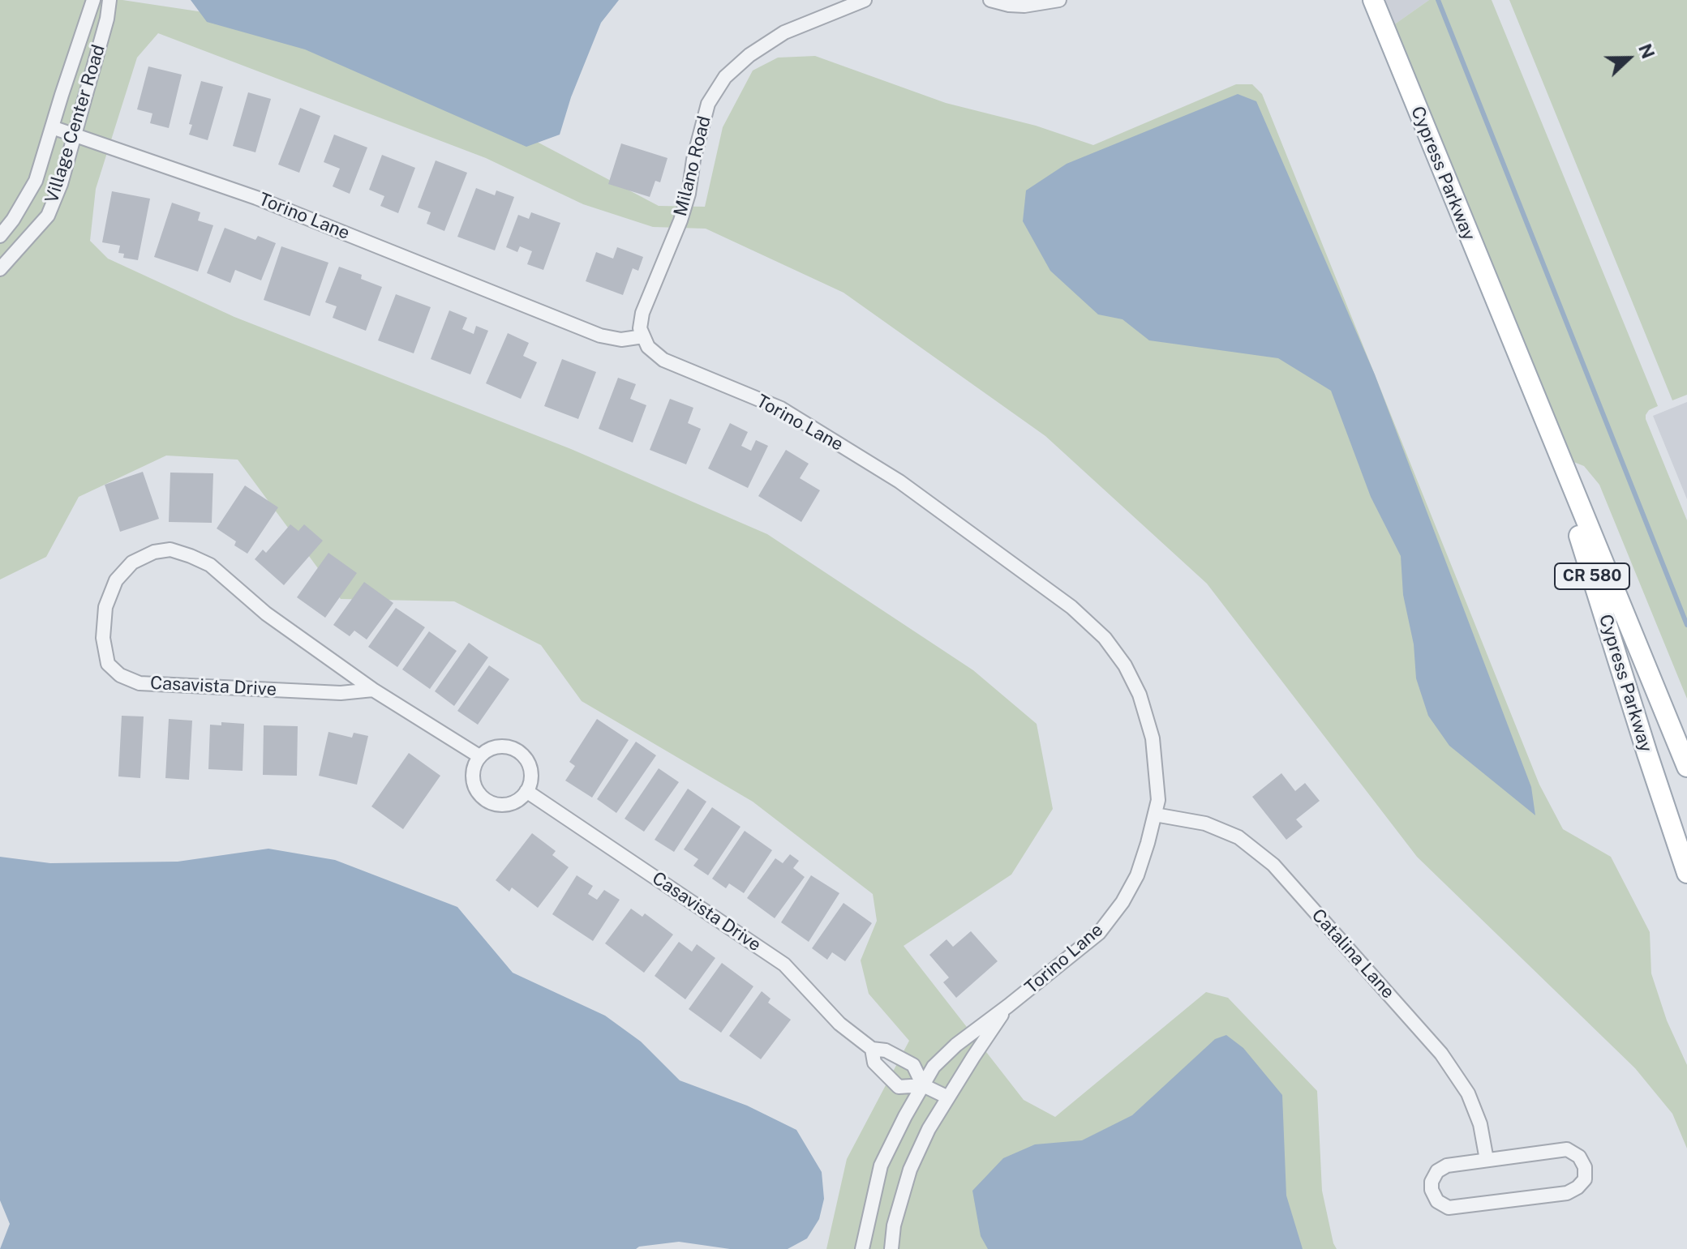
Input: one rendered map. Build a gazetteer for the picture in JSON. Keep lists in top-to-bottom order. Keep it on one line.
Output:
{"streets":{"main road":["Cypress Parkway","CR 580"],"street":["Village Center Road","Milano Road","Torino Lane","Casavista Drive","Catalina Lane"]},"crossings":[["Village Center Road","Torino Lane"],["Milano Road","Torino Lane"],["Torino Lane","Casavista Drive"],["Torino Lane","Catalina Lane"]],"north":"right"}
